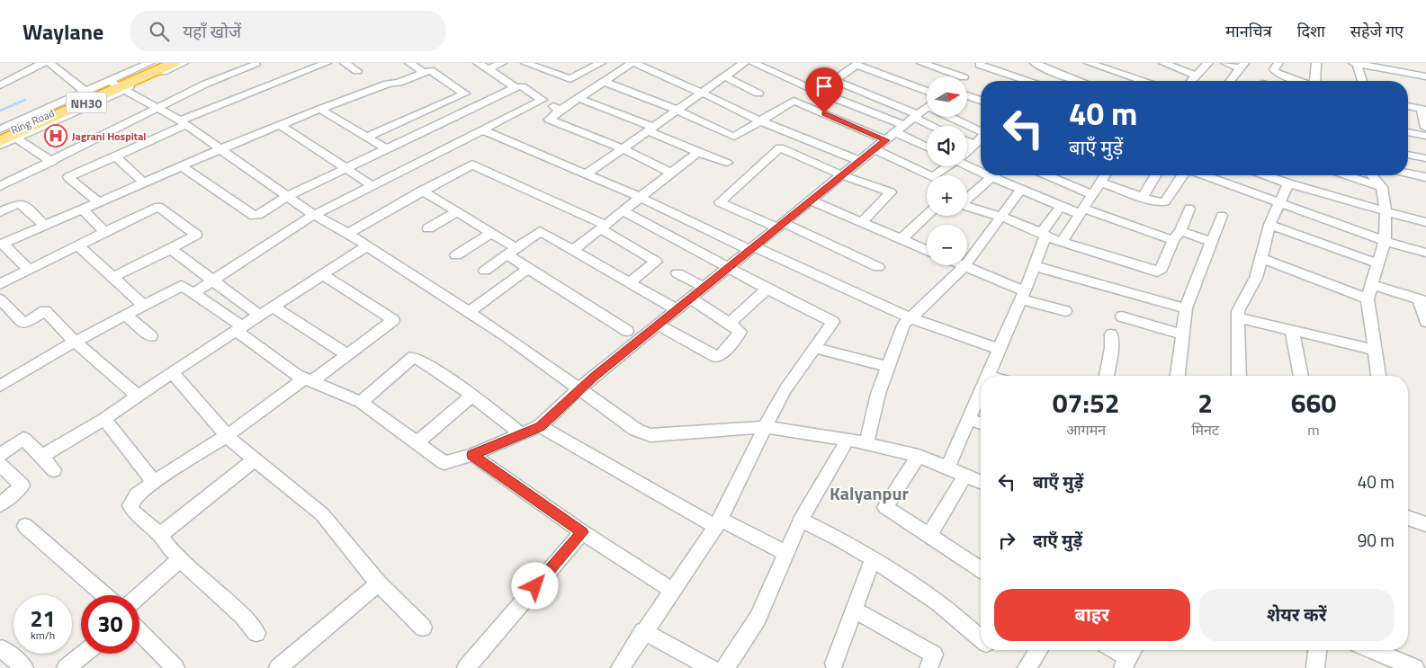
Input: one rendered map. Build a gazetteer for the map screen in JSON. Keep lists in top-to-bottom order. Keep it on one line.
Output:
{"streets":{"highway":["NH30","Ring Road"]},"districts":["Kalyanpur"],"places":{"hospital":["Jagrani Hospital"]},"north":"right","page":{"header":"Waylane","search":"यहाँ खोजें","nav":["मानचित्र","दिशा","सहेजे गए"],"map_buttons":["+","−"],"turn":["40 m","बाएँ मुड़ें"],"eta":["07:52","आगमन","2","मिनट","660","m"],"list":[{"name":"बाएँ मुड़ें","value":"40 m"},{"name":"दाएँ मुड़ें","value":"90 m"}],"buttons":["बाहर","शेयर करें"],"speed":"21 km/h","limit":"30"}}
